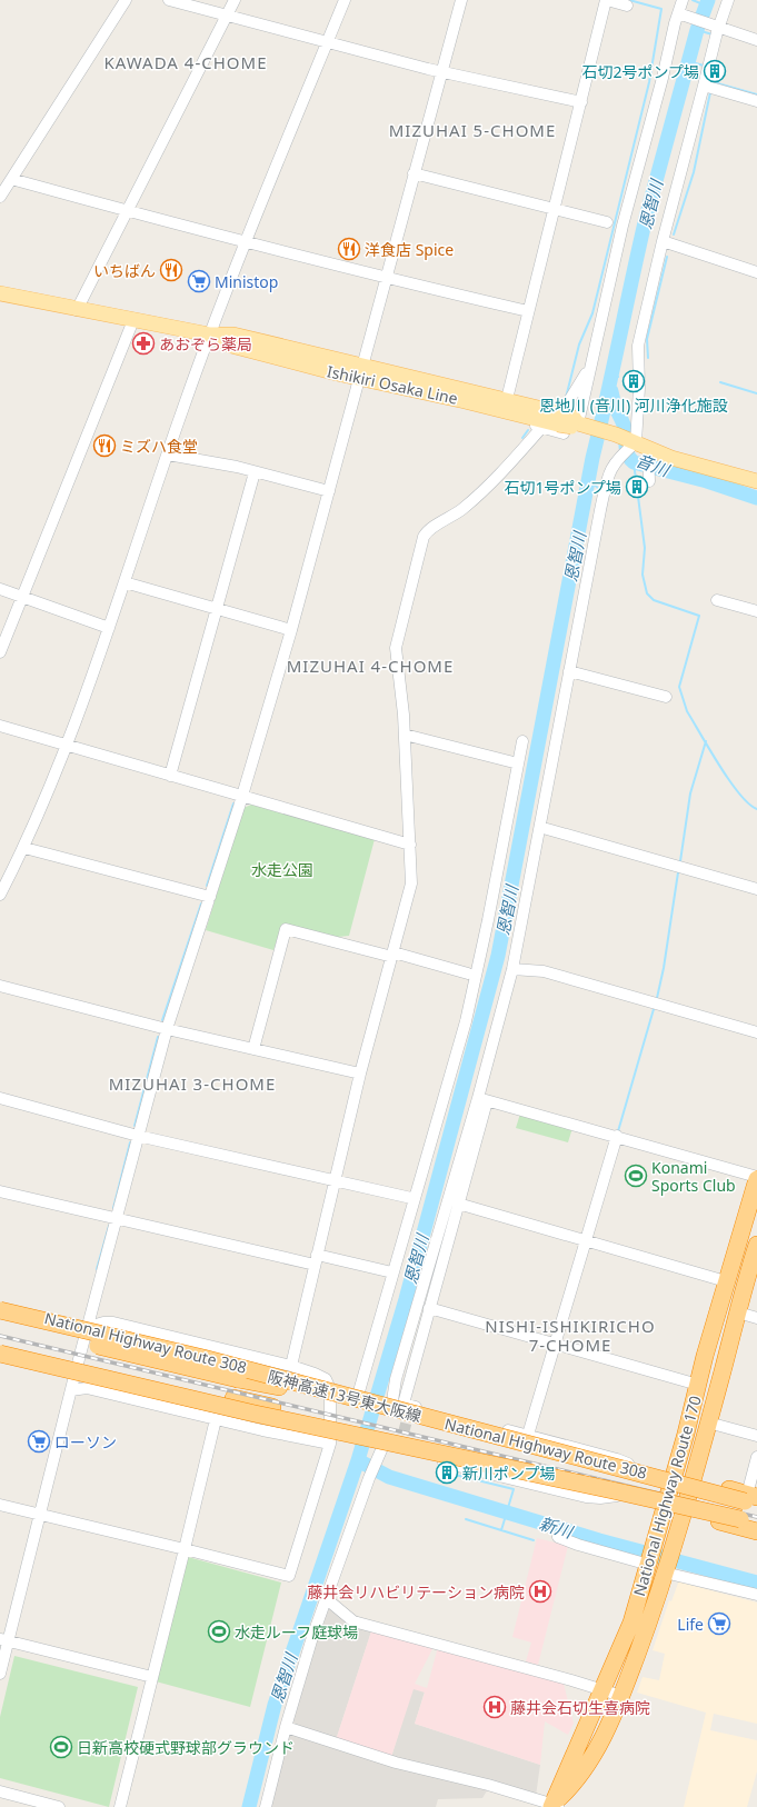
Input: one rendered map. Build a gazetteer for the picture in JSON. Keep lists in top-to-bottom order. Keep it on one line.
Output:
{"streets":{"highway":["National Highway Route 308","阪神高速13号東大阪線","National Highway Route 170"],"main road":["Ishikiri Osaka Line"]},"crossings":[["National Highway Route 308","阪神高速13号東大阪線"],["National Highway Route 308","National Highway Route 170"],["阪神高速13号東大阪線","National Highway Route 170"]],"districts":["KAWADA 4-CHOME","MIZUHAI 5-CHOME","MIZUHAI 4-CHOME","MIZUHAI 3-CHOME","NISHI-ISHIKIRICHO 7-CHOME"],"water":["恩智川","音川","新川"],"parks":["水走公園"],"places":{"building":["石切2号ポンプ場","恩地川 (音川) 河川浄化施設","石切1号ポンプ場","新川ポンプ場"],"restaurant":["洋食店 Spice","いちばん","ミズハ食堂"],"supermarket":["Ministop","ローソン","Life"],"pharmacy":["あおぞら薬局"],"sports":["Konami Sports Club","水走ルーフ庭球場","日新高校硬式野球部グラウンド"],"hospital":["藤井会リハビリテーション病院","藤井会石切生喜病院"]}}
